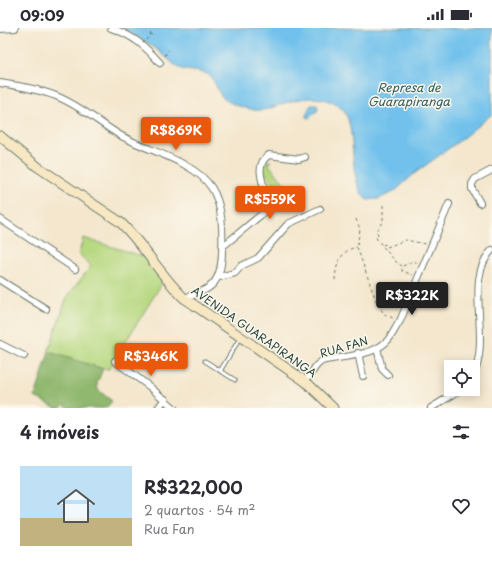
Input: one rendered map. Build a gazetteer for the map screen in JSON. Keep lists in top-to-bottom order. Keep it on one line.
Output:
{"streets":{"main road":["AVENIDA GUARAPIRANGA"],"street":["RUA FAN"]},"crossings":[["AVENIDA GUARAPIRANGA","RUA FAN"]],"water":["Represa de Guarapiranga"],"page":{"status":"09:09","price":["R$869K","R$559K","R$322K","R$346K"],"heading":"4 imóveis","list":[{"name":"R$322,000","note":"2 quartos · 54 m² · Rua Fan"}]}}
